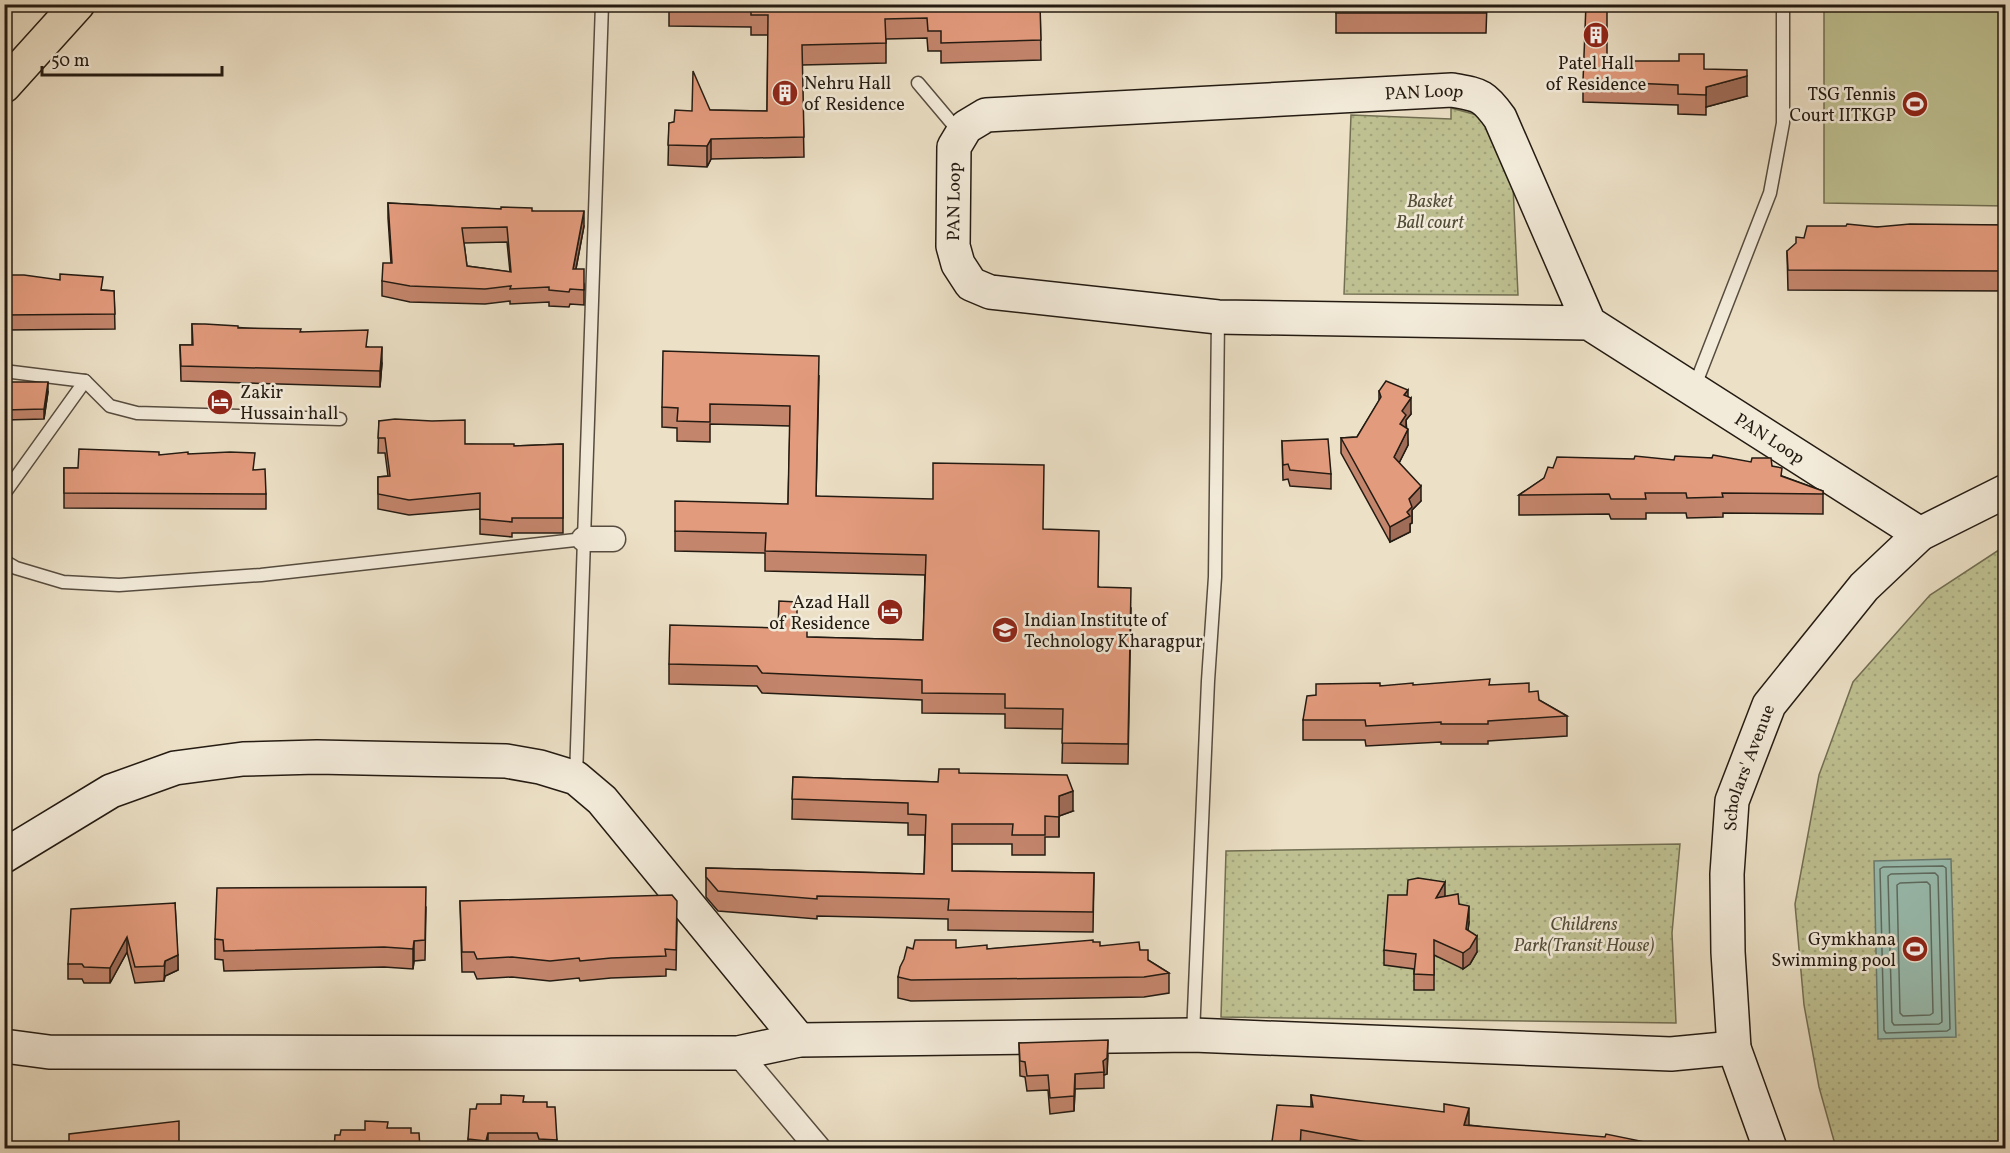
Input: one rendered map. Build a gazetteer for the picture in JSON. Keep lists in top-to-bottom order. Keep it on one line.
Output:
{"streets":{"street":["PAN Loop","Scholars' Avenue"]},"crossings":[["PAN Loop","Scholars' Avenue"]],"parks":["Basket Ball court","Childrens Park(Transit House)"],"places":{"building":["Patel Hall of Residence","Nehru Hall of Residence"],"sports":["TSG Tennis Court IITKGP","Gymkhana Swimming pool"],"hotel":["Zakir Hussain hall","Azad Hall of Residence"],"school or university":["Indian Institute of Technology Kharagpur"]},"scale_bar":"50 m"}
